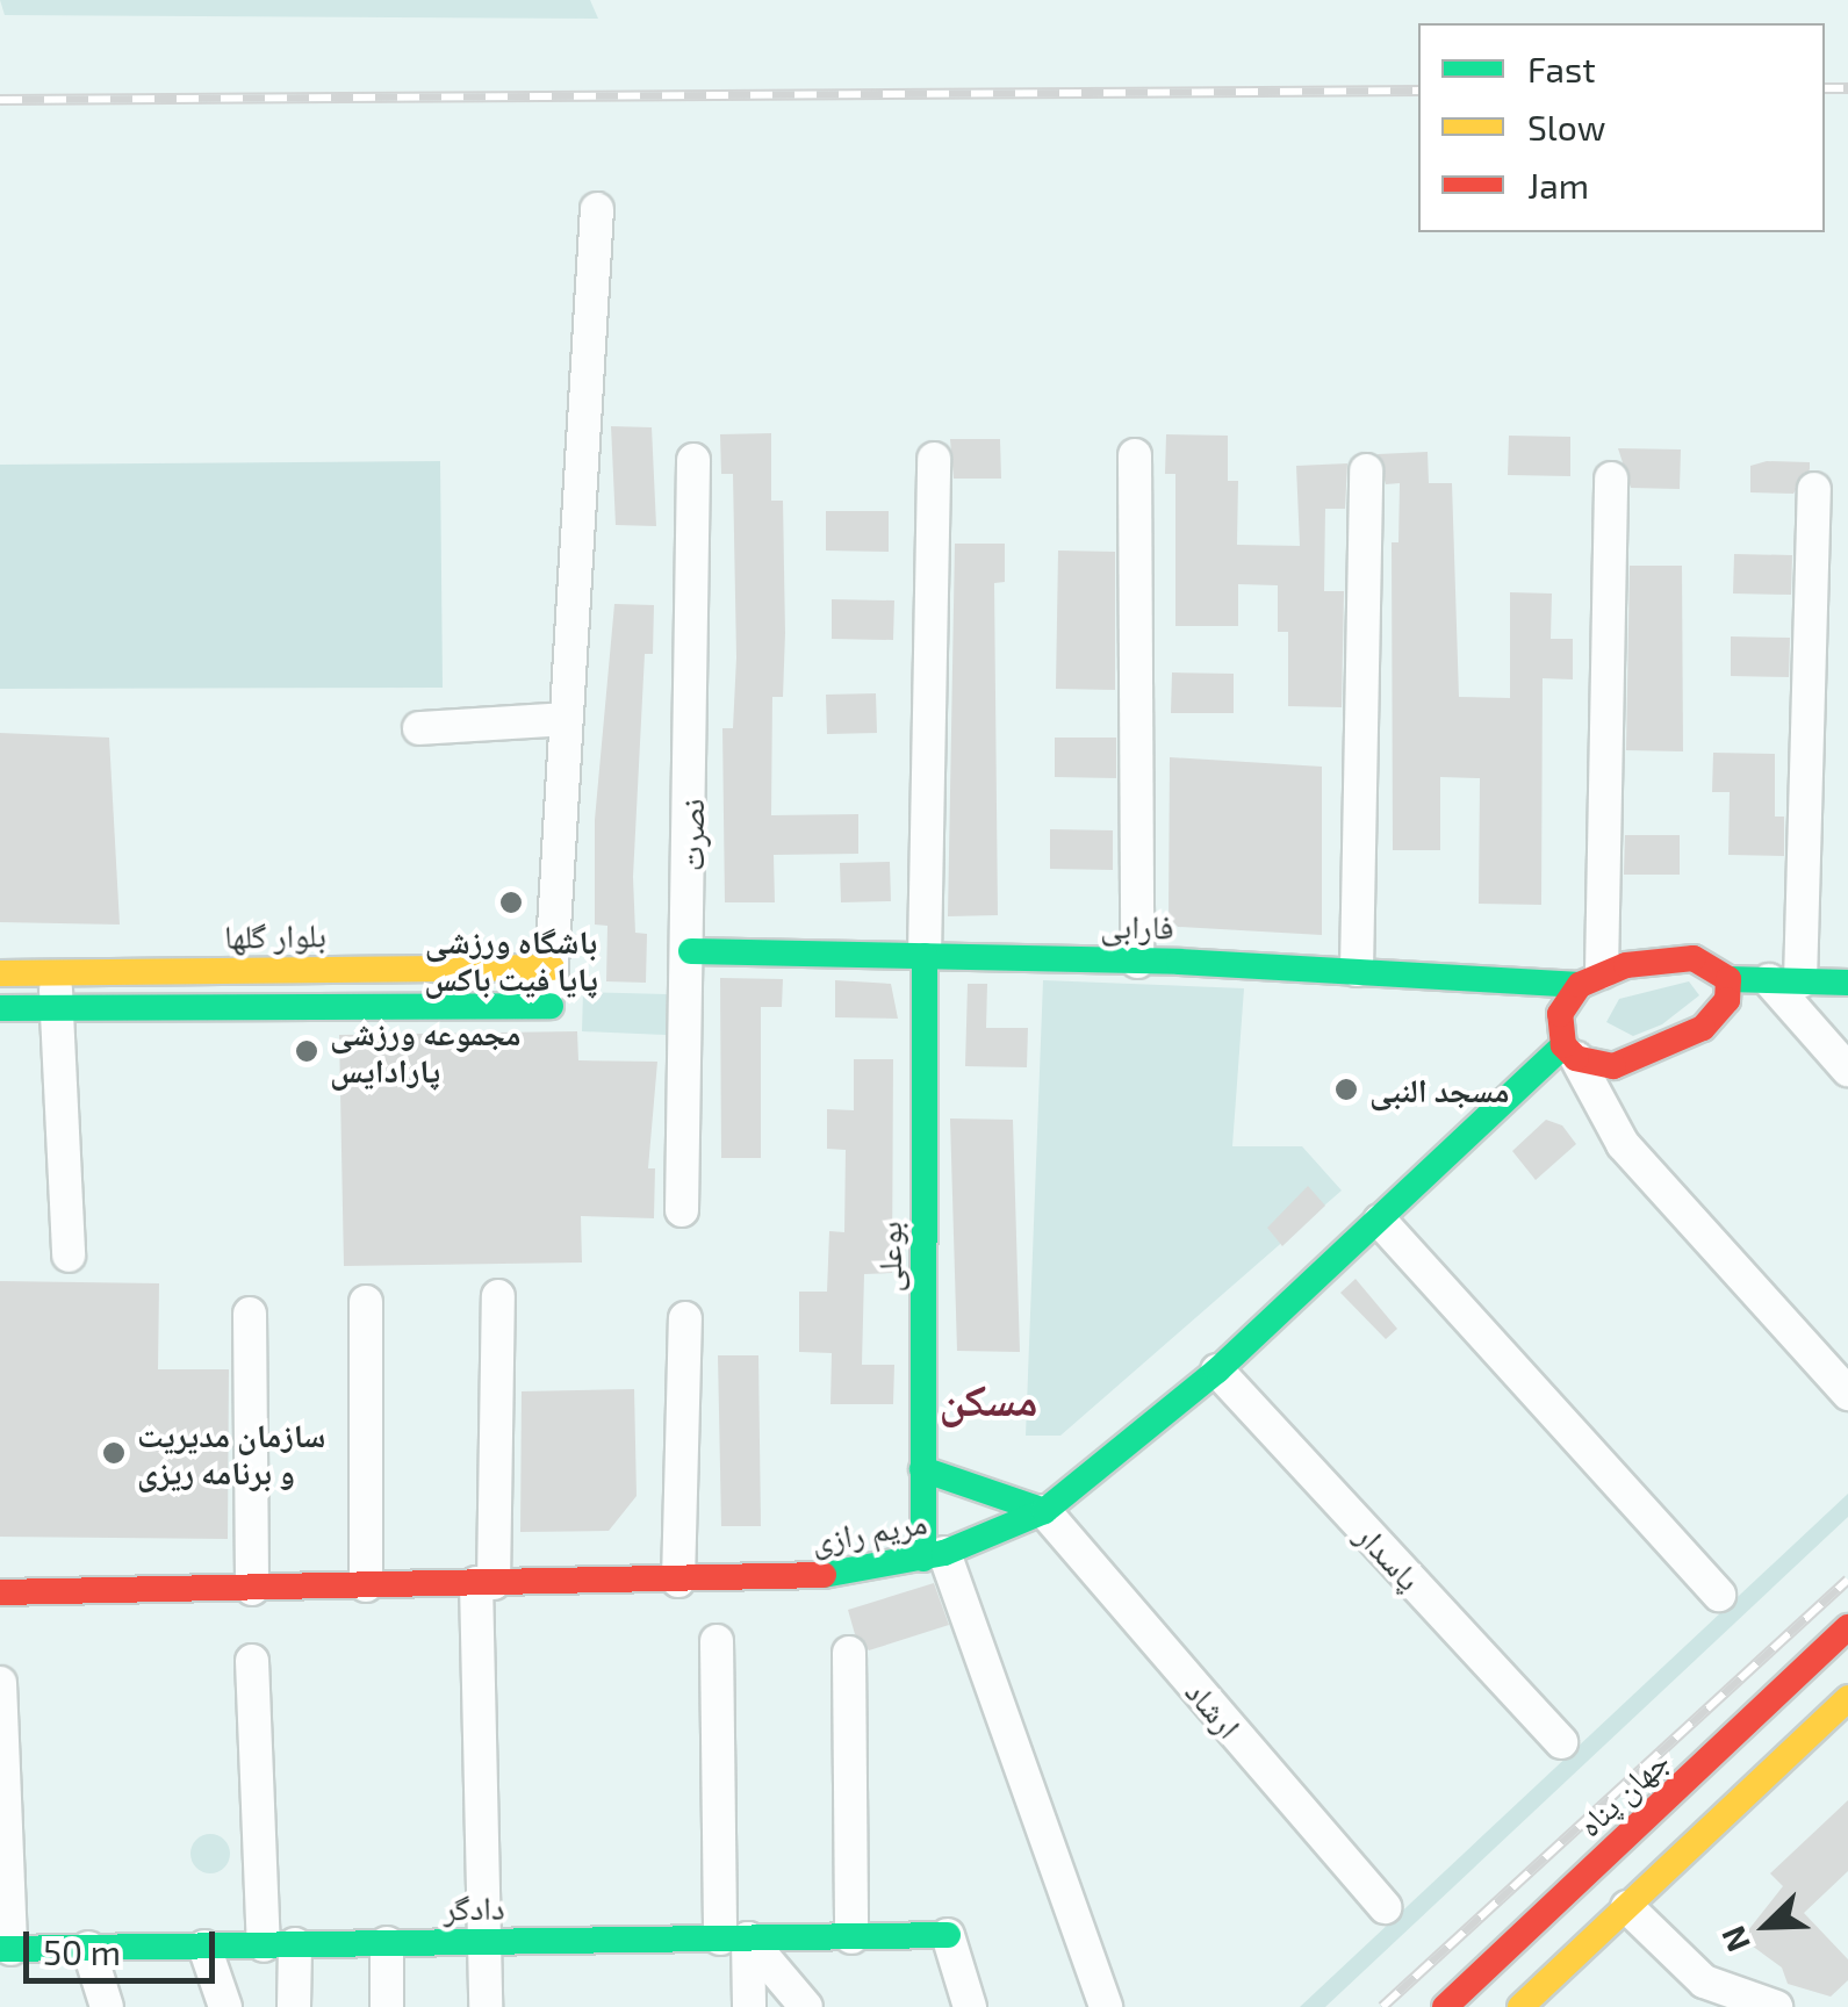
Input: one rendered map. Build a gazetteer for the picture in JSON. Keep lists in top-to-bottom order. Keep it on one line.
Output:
{"streets":{"street":["نصرت","فارابی","بلوار گلها","بوعلی","مریم رازی","پاسدار","ارشاد","جهان پناه","دادگر"]},"crossings":[["نصرت","فارابی"],["فارابی","بوعلی"],["بوعلی","مریم رازی"],["مریم رازی","پاسدار"],["مریم رازی","ارشاد"]],"districts":["مسکن"],"places":["باشگاه ورزشی پایا فیت باکس","مجموعه ورزشی پارادایس","مسجد النبی","سازمان مدیریت و برنامه ریزی"],"legend":["Fast","Slow","Jam"],"scale_bar":"50 m","north":"bottom left"}
